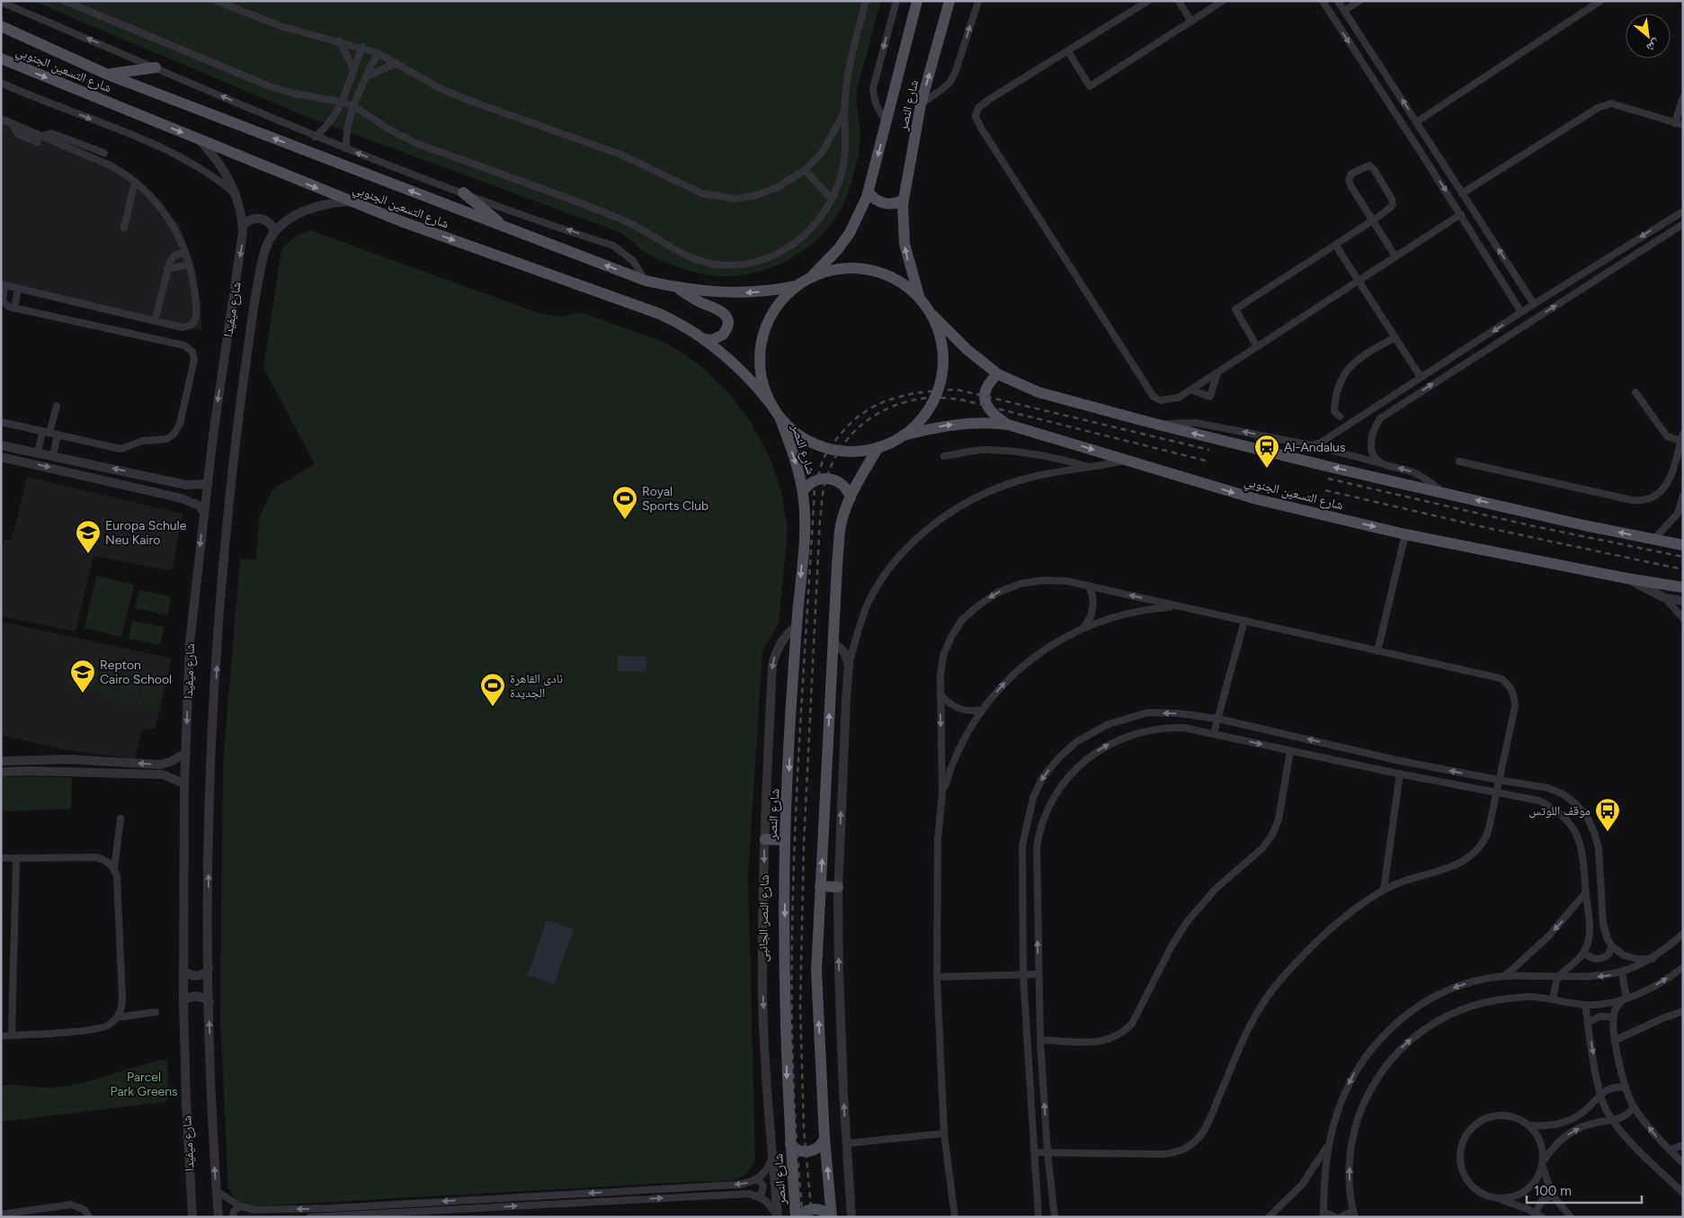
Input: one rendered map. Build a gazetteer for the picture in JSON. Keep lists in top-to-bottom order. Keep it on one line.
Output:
{"streets":{"main road":["شارع التسعين الجنوبي","شارع النصر"],"street":["شارع ميفيدا","شارع النصر الجانبى"]},"crossings":[["شارع التسعين الجنوبي","شارع ميفيدا"],["شارع النصر","شارع النصر الجانبى"]],"parks":["Parcel Park Greens"],"places":{"station":["Al-Andalus"],"sports":["Royal Sports Club","نادى القاهرة الجديدة"],"school or university":["Europa Schule Neu Kairo","Repton Cairo School"],"bus stop":["موقف اللوتس"]},"scale_bar":"100 m","north":"bottom right"}
